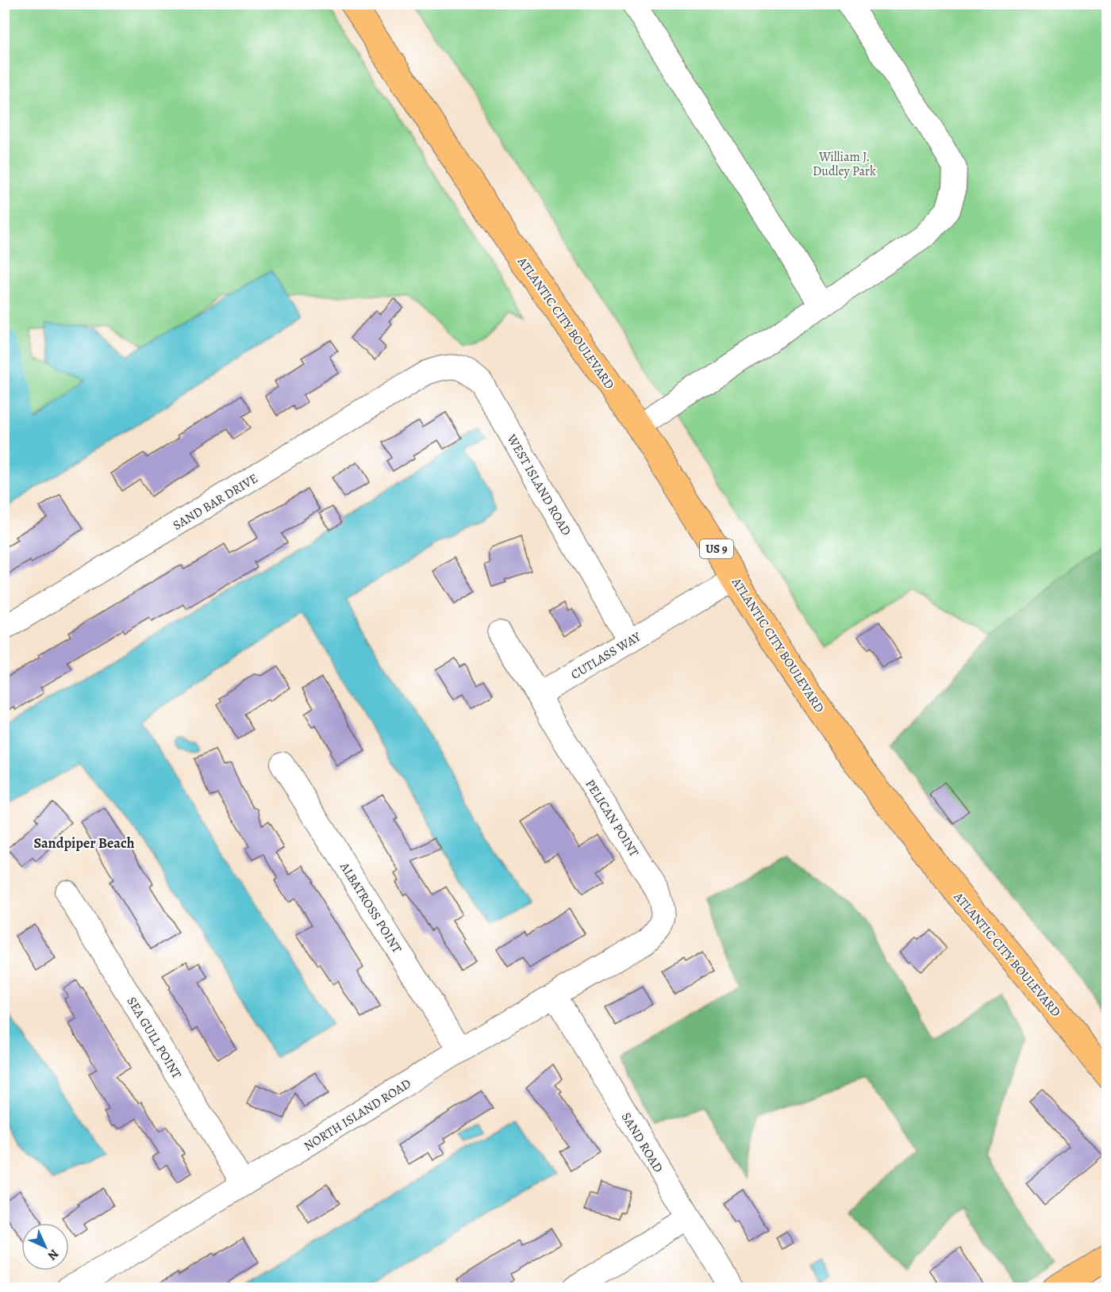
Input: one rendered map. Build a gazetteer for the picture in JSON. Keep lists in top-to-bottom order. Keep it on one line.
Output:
{"streets":{"main road":["ATLANTIC CITY BOULEVARD","US 9"],"street":["WEST ISLAND ROAD","SAND BAR DRIVE","CUTLASS WAY","PELICAN POINT","ALBATROSS POINT","SEA GULL POINT","NORTH ISLAND ROAD","SAND ROAD"]},"crossings":[["ATLANTIC CITY BOULEVARD","CUTLASS WAY"],["WEST ISLAND ROAD","SAND BAR DRIVE"],["WEST ISLAND ROAD","CUTLASS WAY"],["CUTLASS WAY","PELICAN POINT"],["PELICAN POINT","NORTH ISLAND ROAD"],["ALBATROSS POINT","NORTH ISLAND ROAD"],["SEA GULL POINT","NORTH ISLAND ROAD"],["NORTH ISLAND ROAD","SAND ROAD"]],"districts":["Sandpiper Beach"],"parks":["William J. Dudley Park"],"north":"bottom right"}
